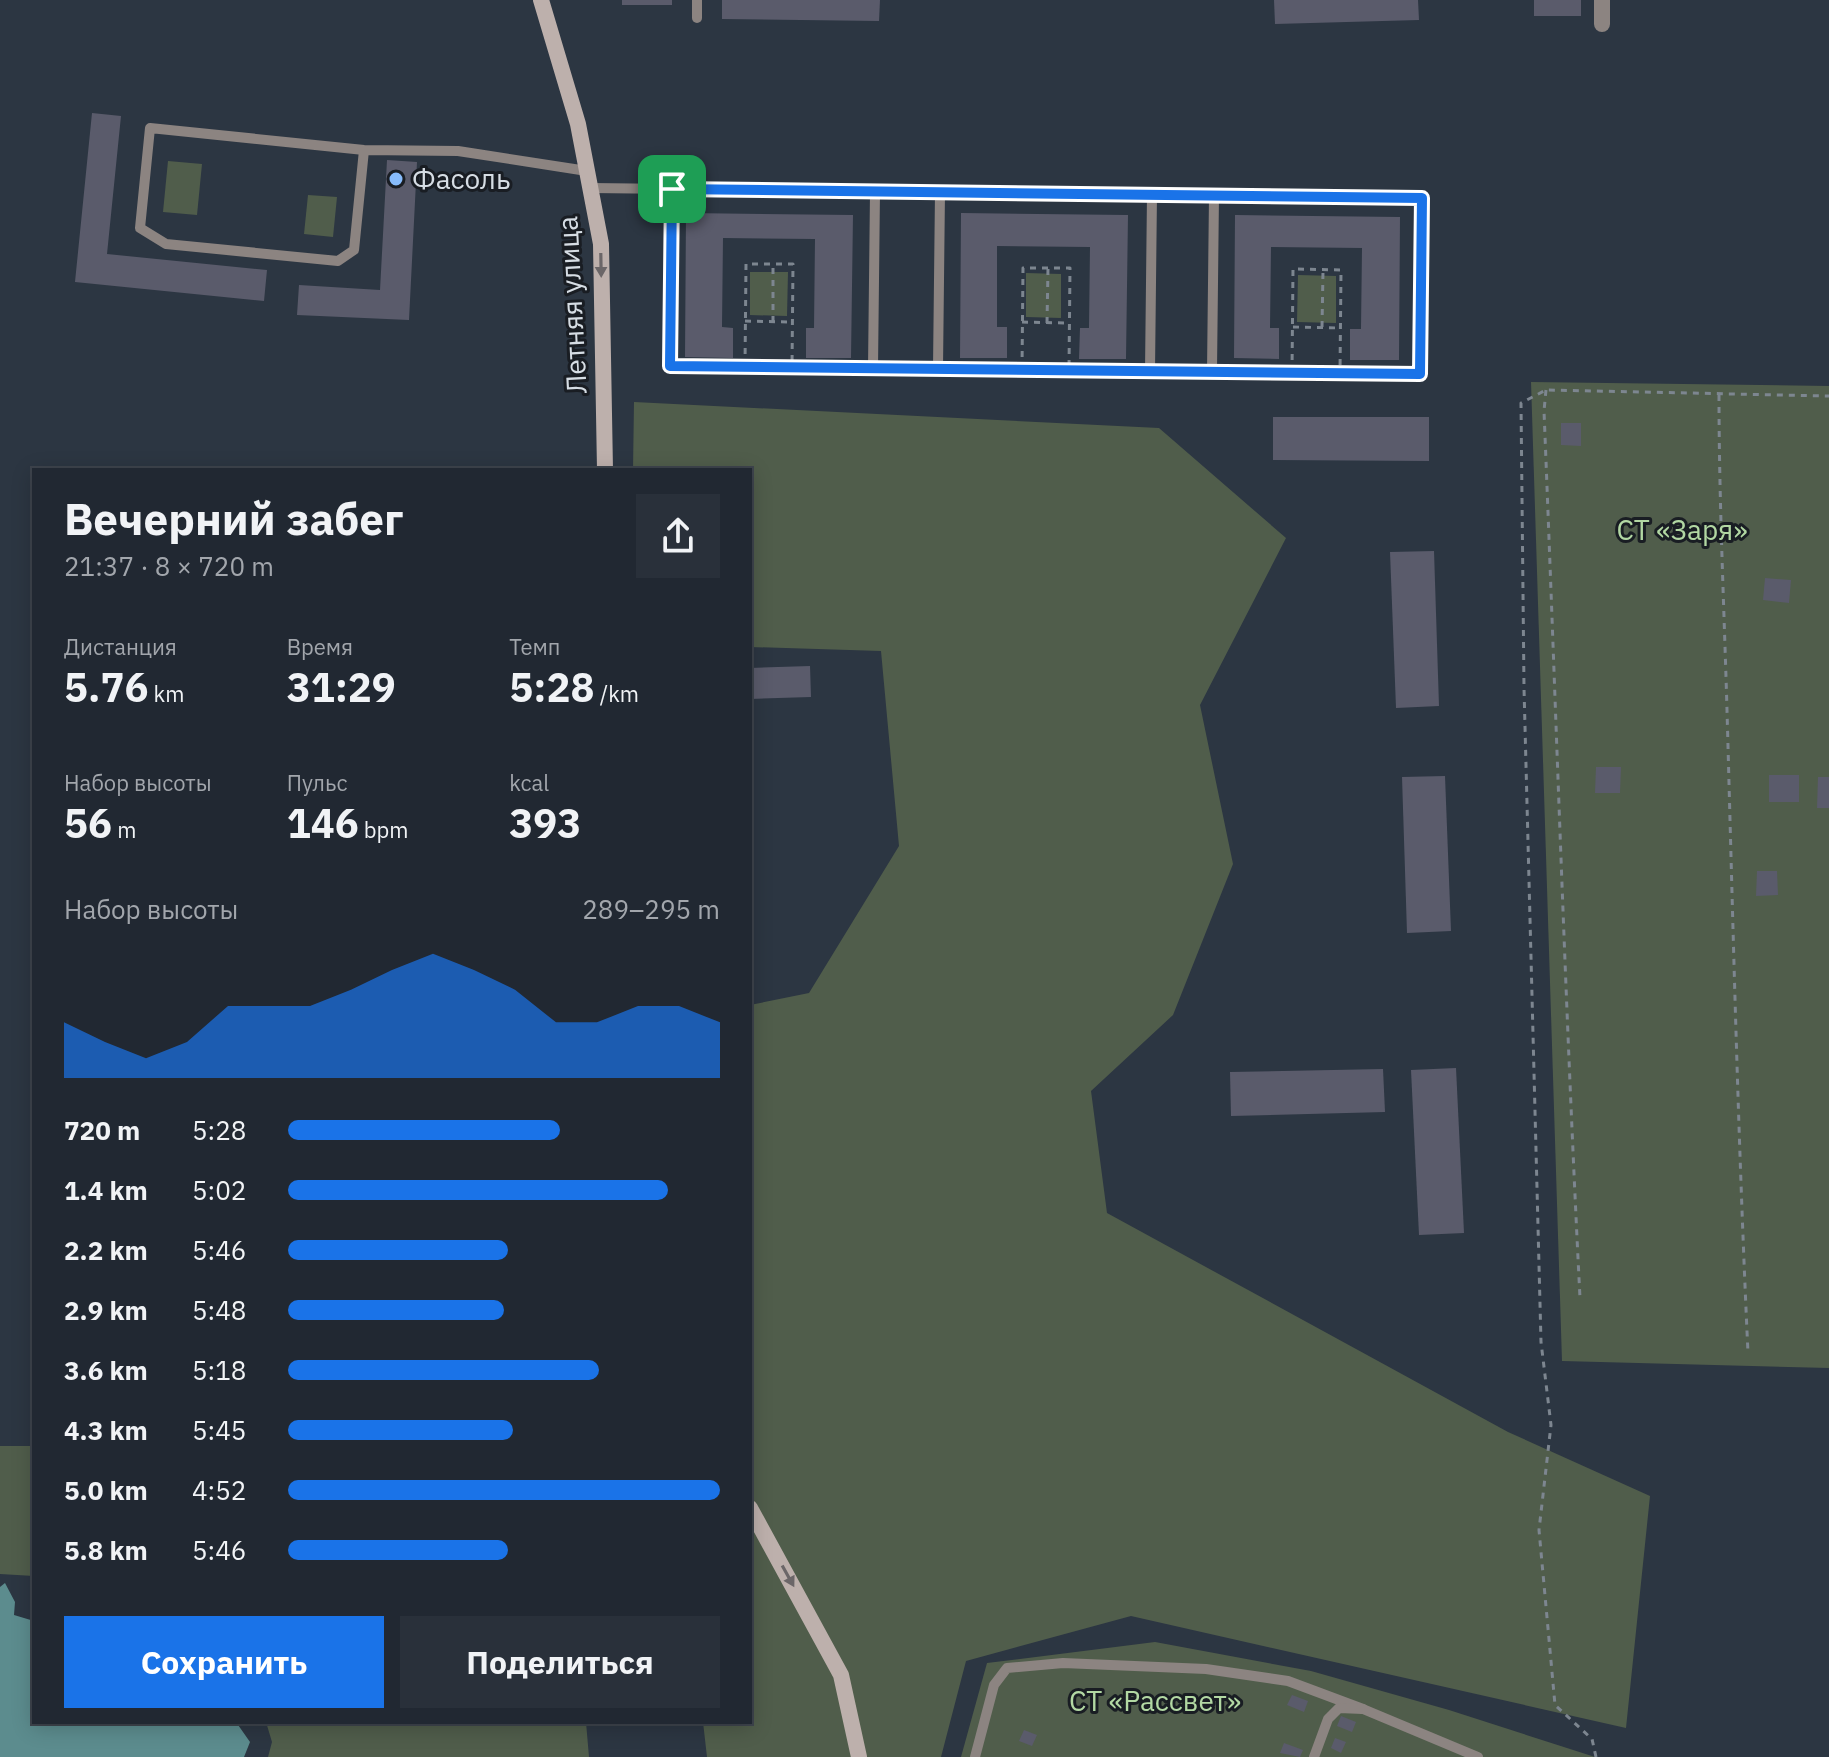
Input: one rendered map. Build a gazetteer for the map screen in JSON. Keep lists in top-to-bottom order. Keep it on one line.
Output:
{"streets":{"street":["Летняя улица"]},"one_way":["Летняя улица"],"parks":["СТ «Заря»","СТ «Рассвет»"],"places":["Фасоль"],"page":{"heading":["Вечерний забег","21:37 · 8 × 720 m"],"stats":[["Дистанция","5.76 km"],["Время","31:29"],["Темп","5:28 /km"],["Набор высоты","56 m"],["Пульс","146 bpm"],["kcal","393"]],"chart":["Набор высоты","289–295 m"],"list":[{"name":"720 m","note":"5:28"},{"name":"1.4 km","note":"5:02"},{"name":"2.2 km","note":"5:46"},{"name":"2.9 km","note":"5:48"},{"name":"3.6 km","note":"5:18"},{"name":"4.3 km","note":"5:45"},{"name":"5.0 km","note":"4:52"},{"name":"5.8 km","note":"5:46"}],"buttons":["Сохранить","Поделиться"]}}
